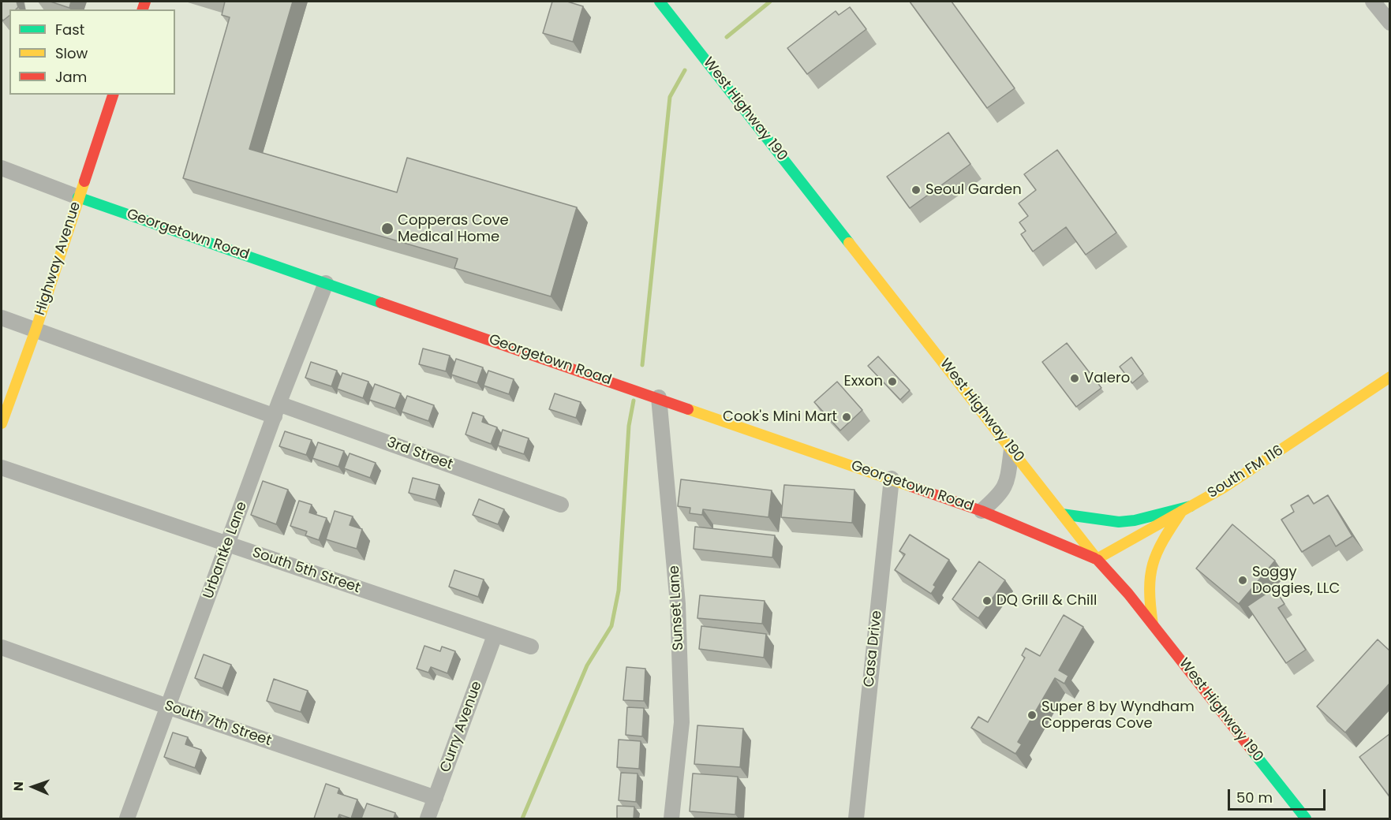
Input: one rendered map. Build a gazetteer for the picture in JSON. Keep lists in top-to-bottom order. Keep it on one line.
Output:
{"streets":{"main road":["West Highway 190","Georgetown Road","Highway Avenue","South FM 116"],"street":["3rd Street","Urbantke Lane","South 5th Street","Sunset Lane","Casa Drive","South 7th Street","Curry Avenue"]},"crossings":[["West Highway 190","Georgetown Road"],["West Highway 190","South FM 116"],["Georgetown Road","Highway Avenue"],["Georgetown Road","South FM 116"],["Georgetown Road","Urbantke Lane"],["Georgetown Road","Sunset Lane"],["Georgetown Road","Casa Drive"],["Highway Avenue","3rd Street"],["3rd Street","Urbantke Lane"],["Urbantke Lane","South 5th Street"],["Urbantke Lane","South 7th Street"],["South 5th Street","Curry Avenue"],["South 7th Street","Curry Avenue"]],"places":["Seoul Garden","Copperas Cove Medical Home","Valero","Exxon","Cook's Mini Mart","Soggy Doggies, LLC","DQ Grill & Chill","Super 8 by Wyndham Copperas Cove"],"legend":["Fast","Slow","Jam"],"scale_bar":"50 m","north":"left"}
